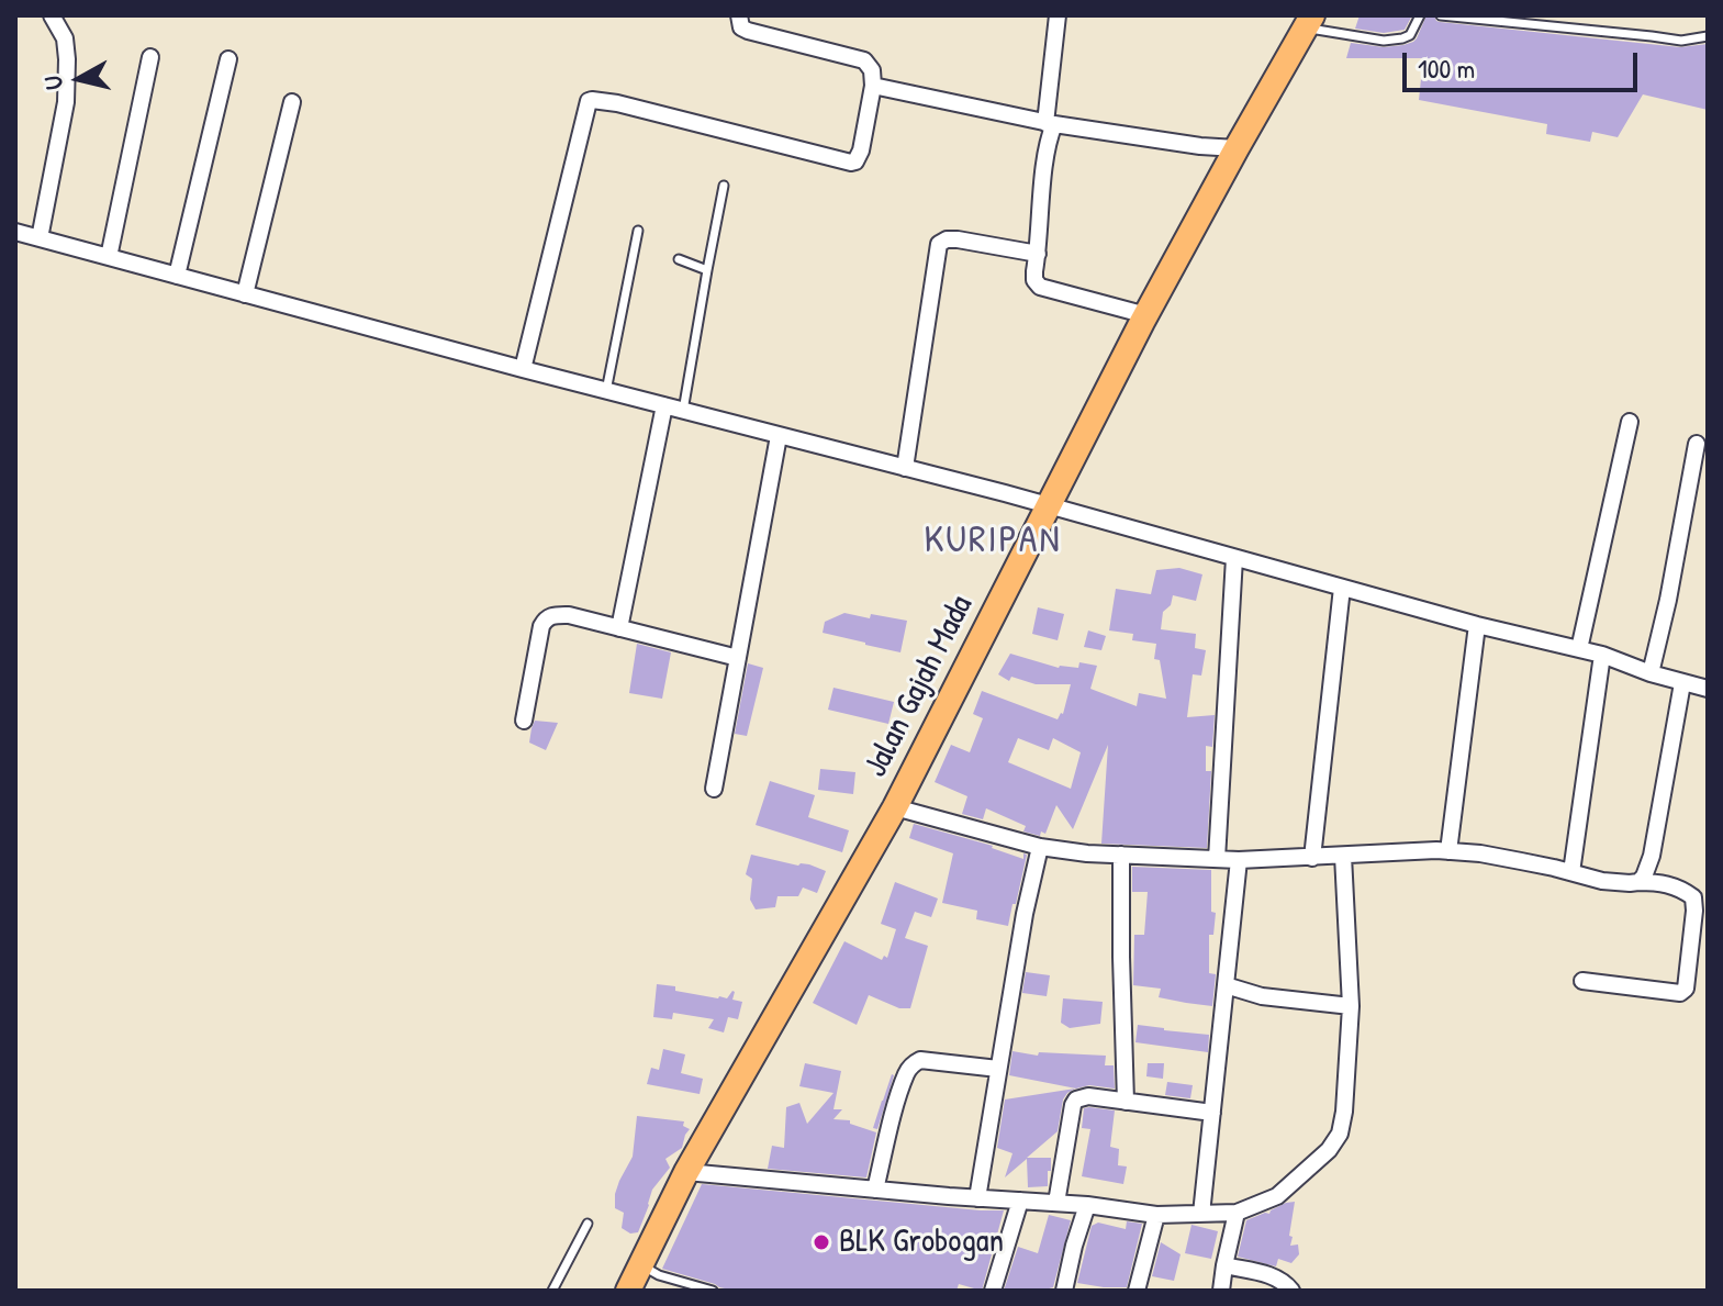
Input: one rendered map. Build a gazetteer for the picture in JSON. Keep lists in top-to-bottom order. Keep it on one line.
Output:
{"streets":{"main road":["Jalan Gajah Mada"]},"districts":["KURIPAN"],"places":["BLK Grobogan"],"scale_bar":"100 m","north":"left"}
